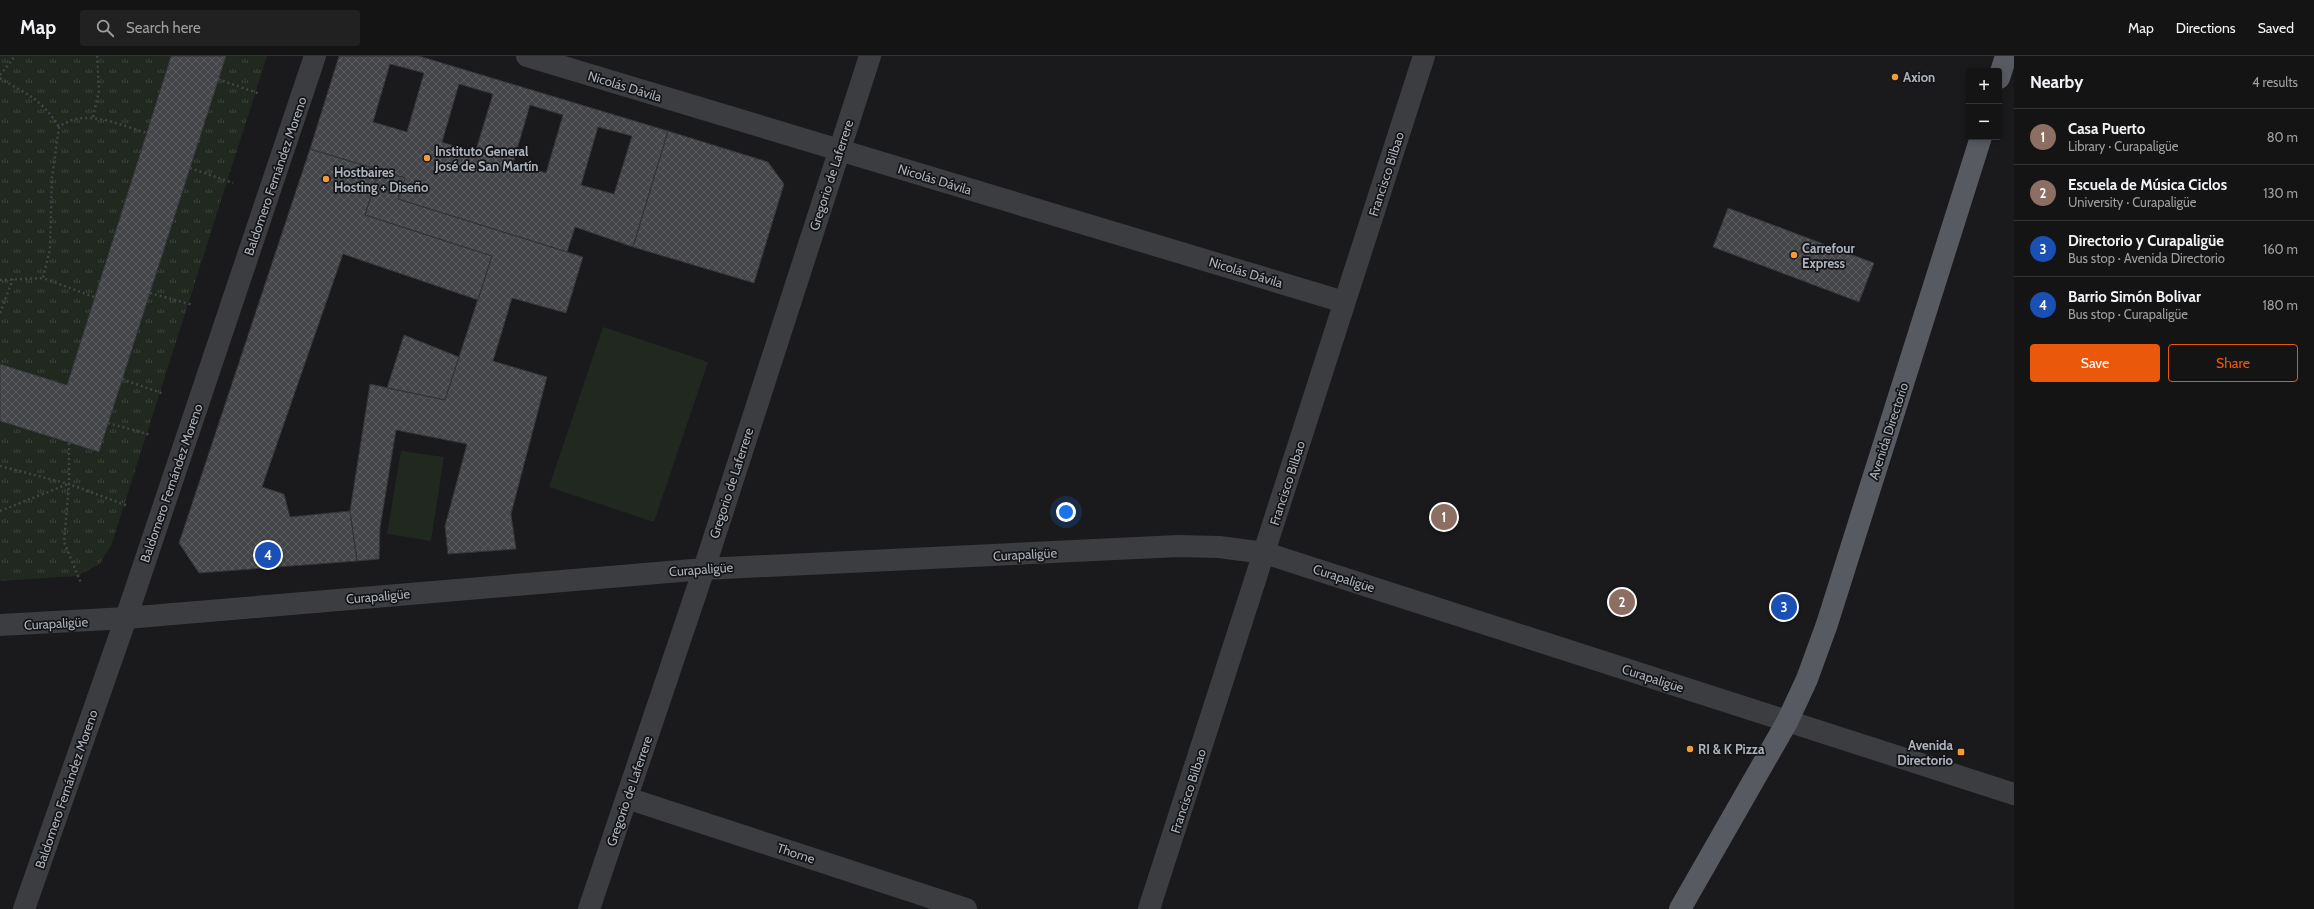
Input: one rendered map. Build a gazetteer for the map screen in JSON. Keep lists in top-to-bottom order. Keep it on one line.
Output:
{"streets":{"main road":["Avenida Directorio"],"street":["Nicolás Dávila","Francisco Bilbao","Gregorio de Laferrere","Baldomero Fernández Moreno","Curapaligüe","Thorne"]},"crossings":[["Nicolás Dávila","Francisco Bilbao"],["Nicolás Dávila","Gregorio de Laferrere"],["Francisco Bilbao","Curapaligüe"],["Gregorio de Laferrere","Curapaligüe"],["Gregorio de Laferrere","Thorne"],["Baldomero Fernández Moreno","Curapaligüe"],["Avenida Directorio","Curapaligüe"]],"places":{"other":["Axion","Instituto General José de San Martín","Hostbaires Hosting + Diseño","Carrefour Express","RI & K Pizza"],"transit":["Avenida Directorio"]},"page":{"header":"Map","search":"Search here","nav":["Map","Directions","Saved"],"heading":["Nearby","4 results"],"map_buttons":["+","−"],"list":[{"mark":"1","name":"Casa Puerto","note":"Library · Curapaligüe","value":"80 m"},{"mark":"2","name":"Escuela de Música Ciclos","note":"University · Curapaligüe","value":"130 m"},{"mark":"3","name":"Directorio y Curapaligüe","note":"Bus stop · Avenida Directorio","value":"160 m"},{"mark":"4","name":"Barrio Simón Bolivar","note":"Bus stop · Curapaligüe","value":"180 m"}],"buttons":["Save","Share"],"pins":["1","4","2","3"]}}
